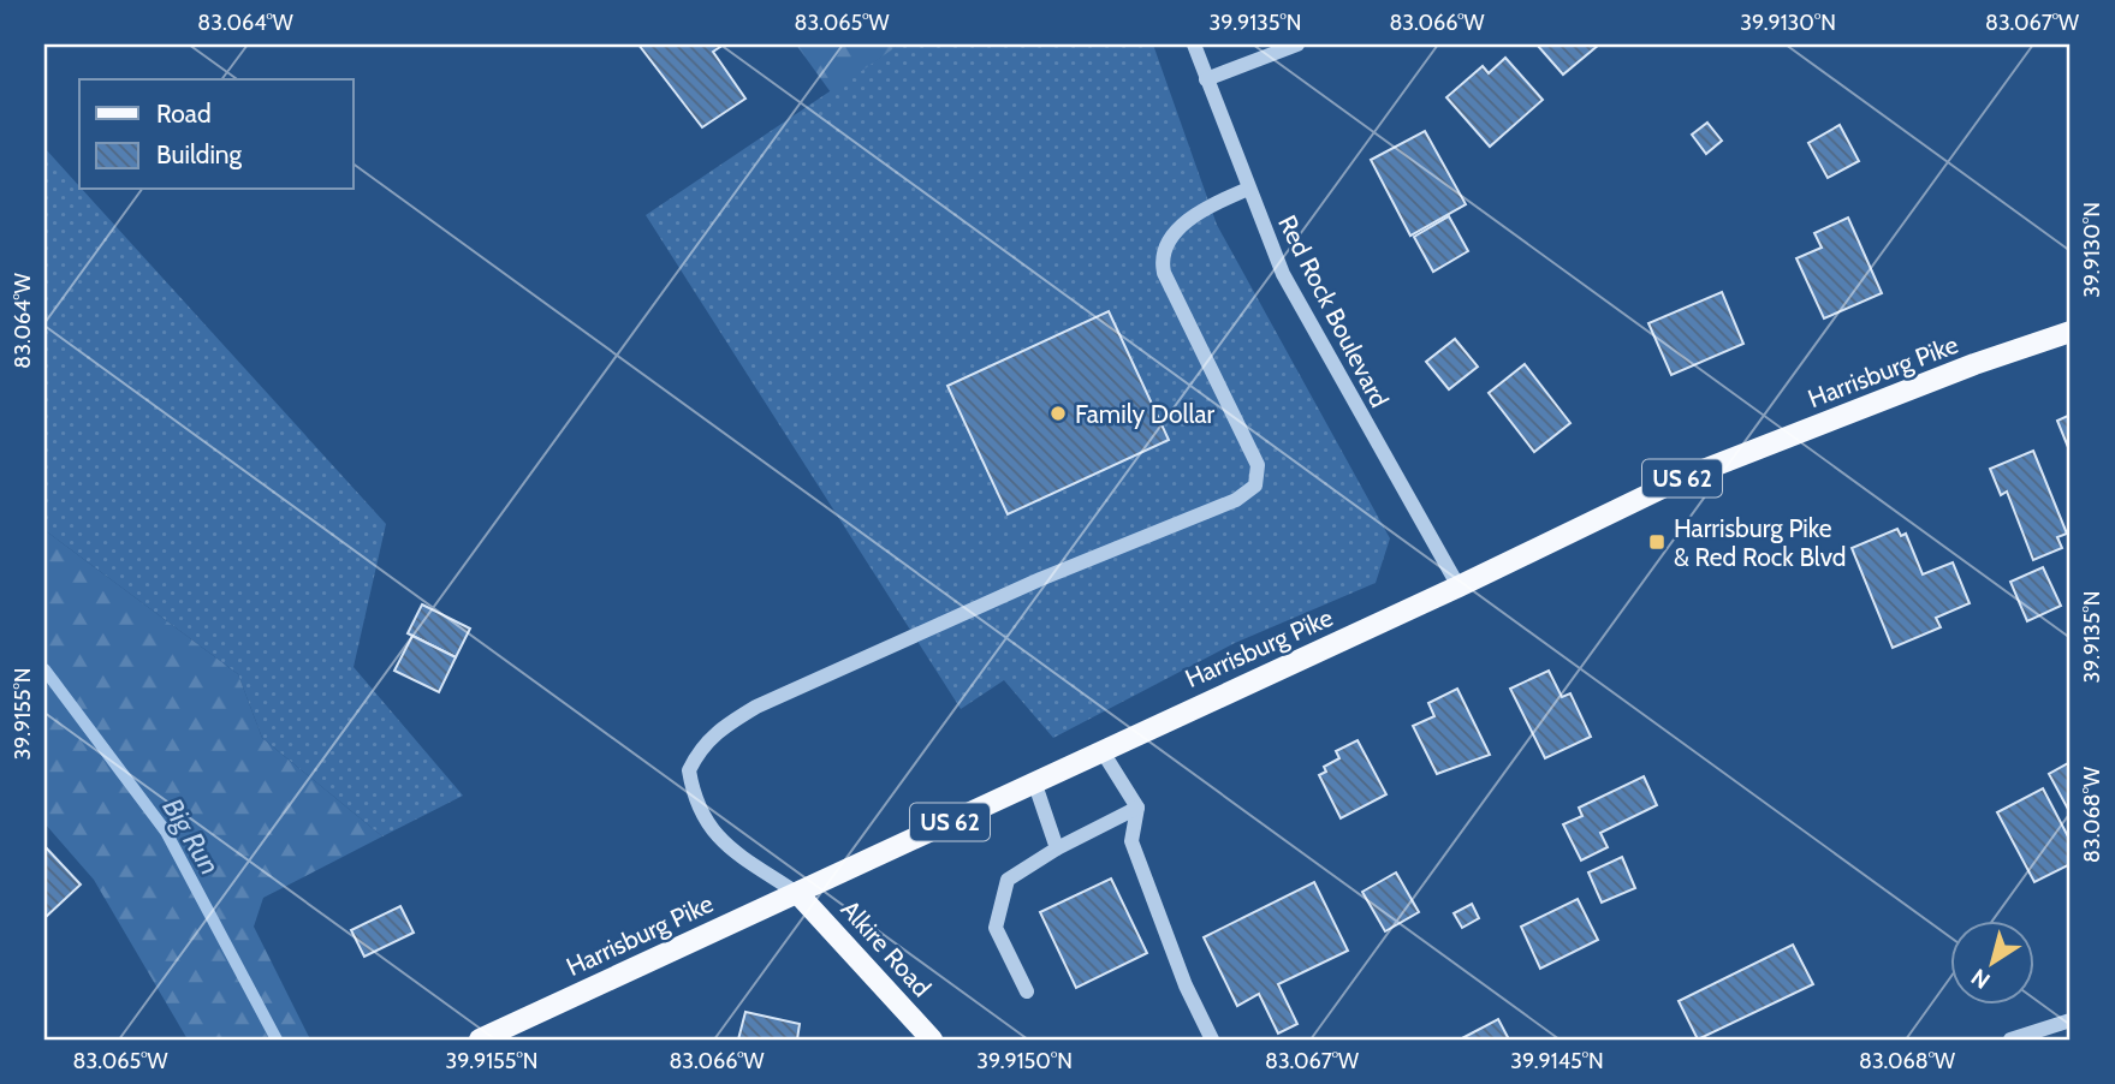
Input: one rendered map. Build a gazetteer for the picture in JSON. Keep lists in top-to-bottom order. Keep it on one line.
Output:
{"streets":{"main road":["Harrisburg Pike","US 62","Alkire Road"],"street":["Red Rock Boulevard"]},"crossings":[["Red Rock Boulevard","Harrisburg Pike"],["Harrisburg Pike","Alkire Road"]],"water":["Big Run"],"places":{"other":["Family Dollar"],"transit":["Harrisburg Pike & Red Rock Blvd"]},"legend":["Road","Building"],"north":"bottom left","coordinates":["83.064°W","83.065°W","39.9135°N","83.066°W","39.9130°N","83.067°W","39.9155°N","83.068°W","39.9150°N","39.9145°N"]}
